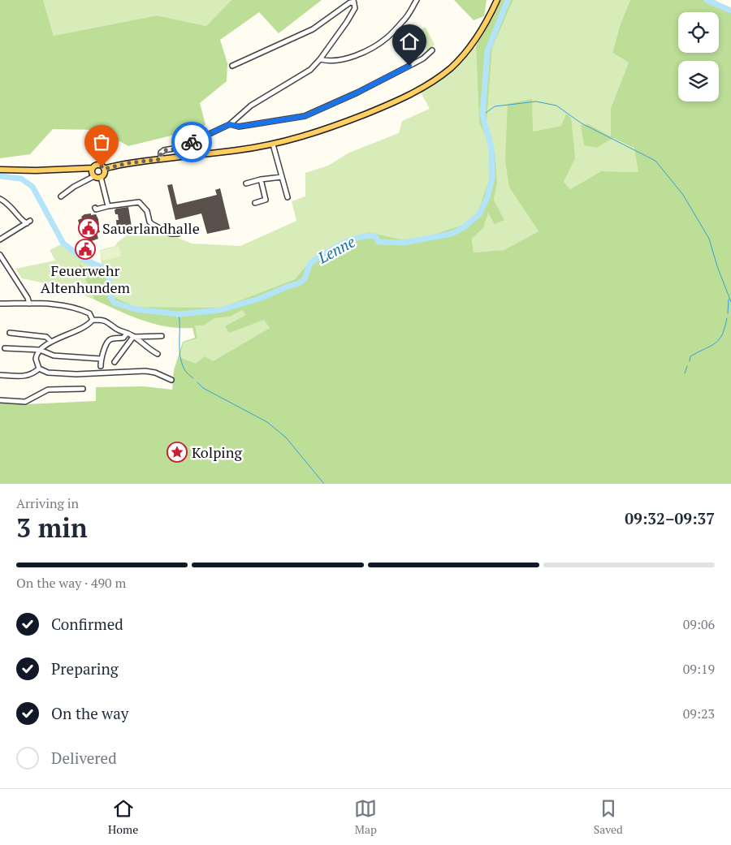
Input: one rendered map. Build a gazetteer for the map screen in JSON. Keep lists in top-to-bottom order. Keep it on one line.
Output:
{"water":["Lenne"],"places":{"public building":["Sauerlandhalle","Feuerwehr Altenhundem"],"place":["Kolping"]},"page":{"heading":["3 min","Arriving in","09:32–09:37"],"bar":"On the way · 490 m","list":[["Confirmed","09:06"],["Preparing","09:19"],["On the way","09:23"],"Delivered"],"tabs":["Home","Map","Saved"]}}
